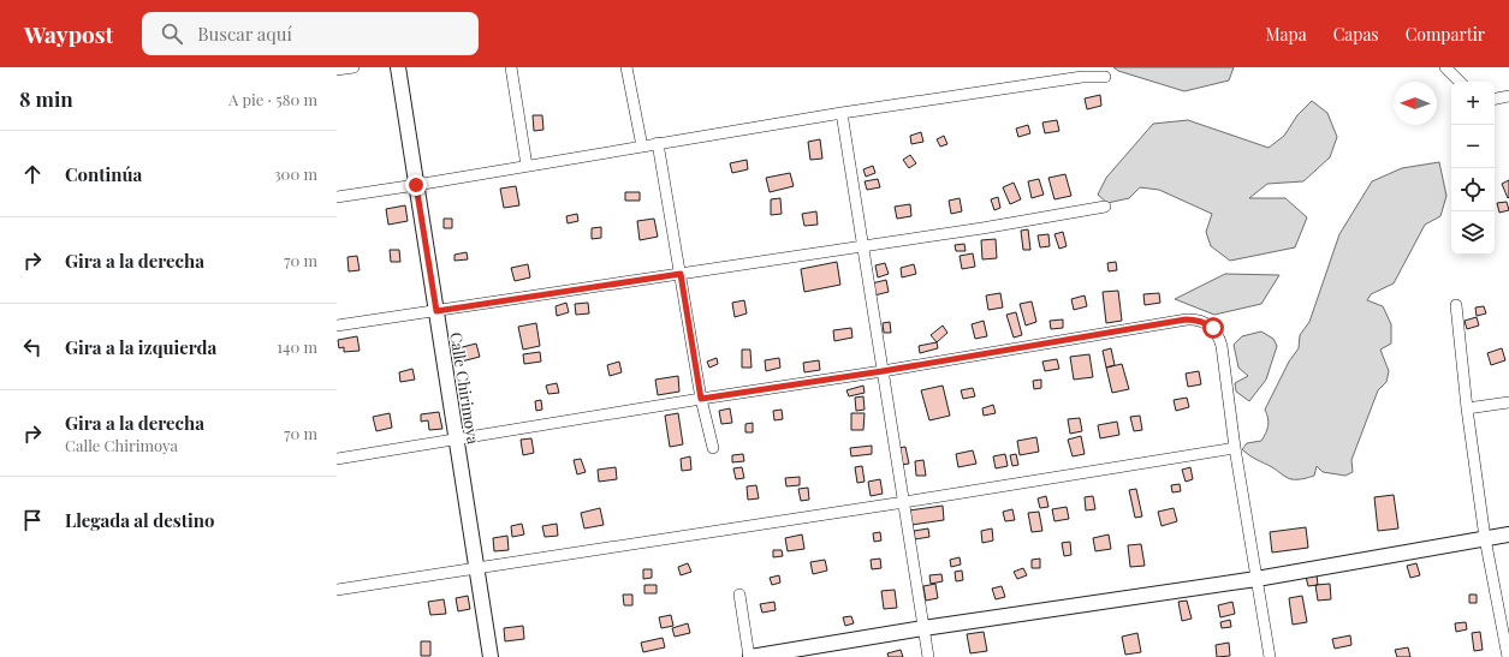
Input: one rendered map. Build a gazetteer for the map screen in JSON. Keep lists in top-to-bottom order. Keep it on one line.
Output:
{"streets":{"street":["Calle Chirimoya"]},"north":"left","page":{"header":"Waypost","search":"Buscar aquí","nav":["Mapa","Capas","Compartir"],"heading":["8 min","A pie · 580 m"],"map_buttons":["+","−"],"list":[["Continúa","300 m"],["Gira a la derecha","70 m"],["Gira a la izquierda","140 m"],["Gira a la derecha","Calle Chirimoya","70 m"],"Llegada al destino"]}}
